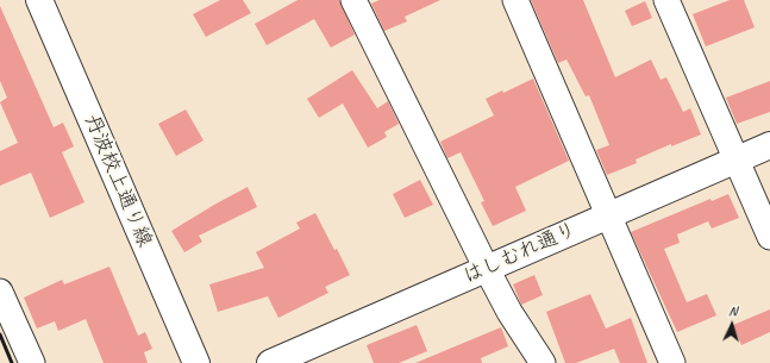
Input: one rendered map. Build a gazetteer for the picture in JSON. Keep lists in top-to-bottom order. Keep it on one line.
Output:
{"streets":{"street":["丹波校上通り線","はしむれ通り"]},"north":"top"}
